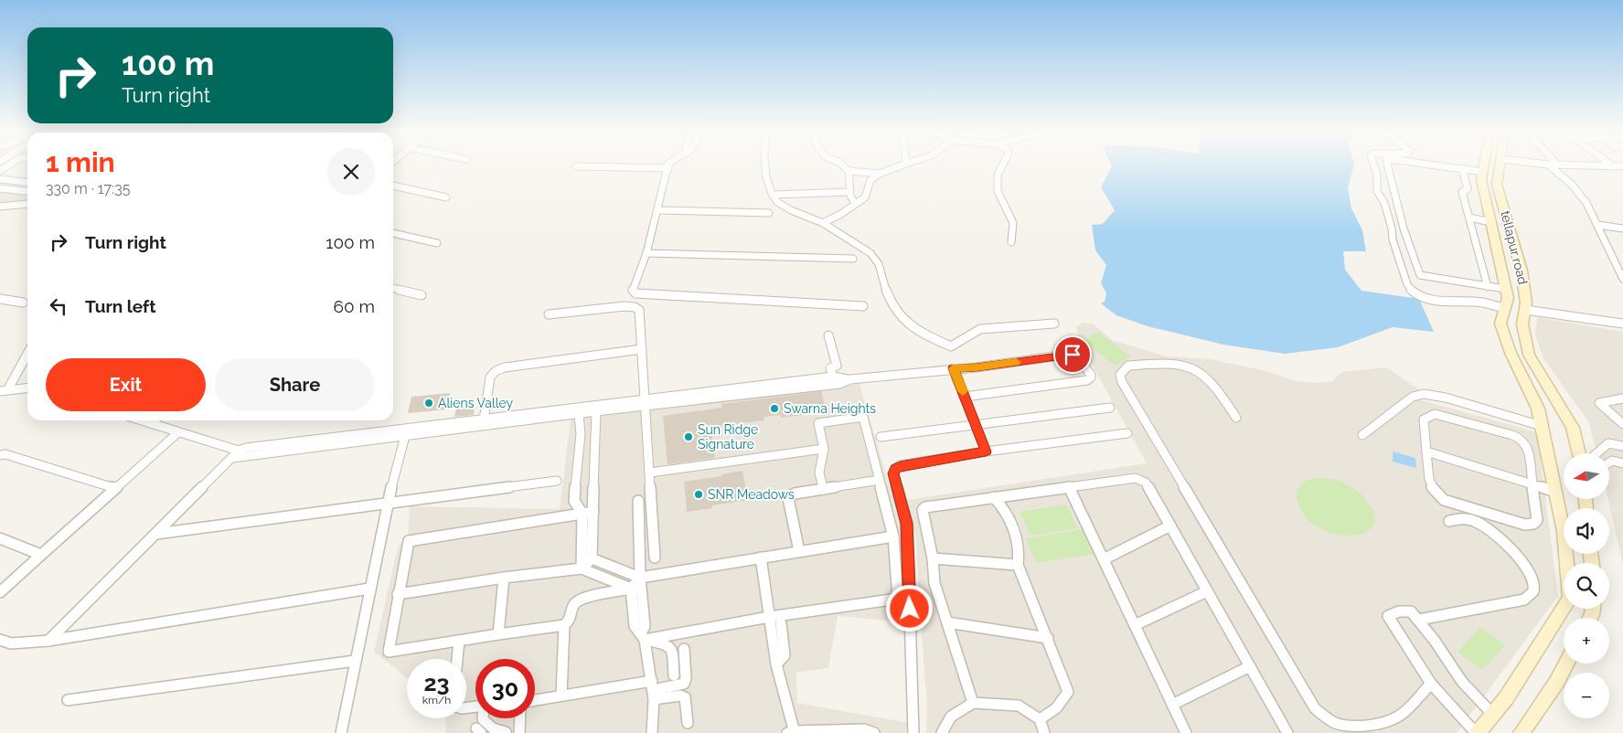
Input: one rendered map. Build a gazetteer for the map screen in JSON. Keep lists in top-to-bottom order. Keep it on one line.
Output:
{"streets":{"street":["tellapur road"]},"places":["Aliens Valley","Swarna Heights","Sun Ridge Signature","SNR Meadows"],"north":"left","page":{"turn":["100 m","Turn right"],"heading":["1 min","330 m · 17:35"],"list":[{"name":"Turn right","value":"100 m"},{"name":"Turn left","value":"60 m"}],"buttons":["Exit","Share"],"map_buttons":["+","−"],"speed":"23 km/h","limit":"30"}}
